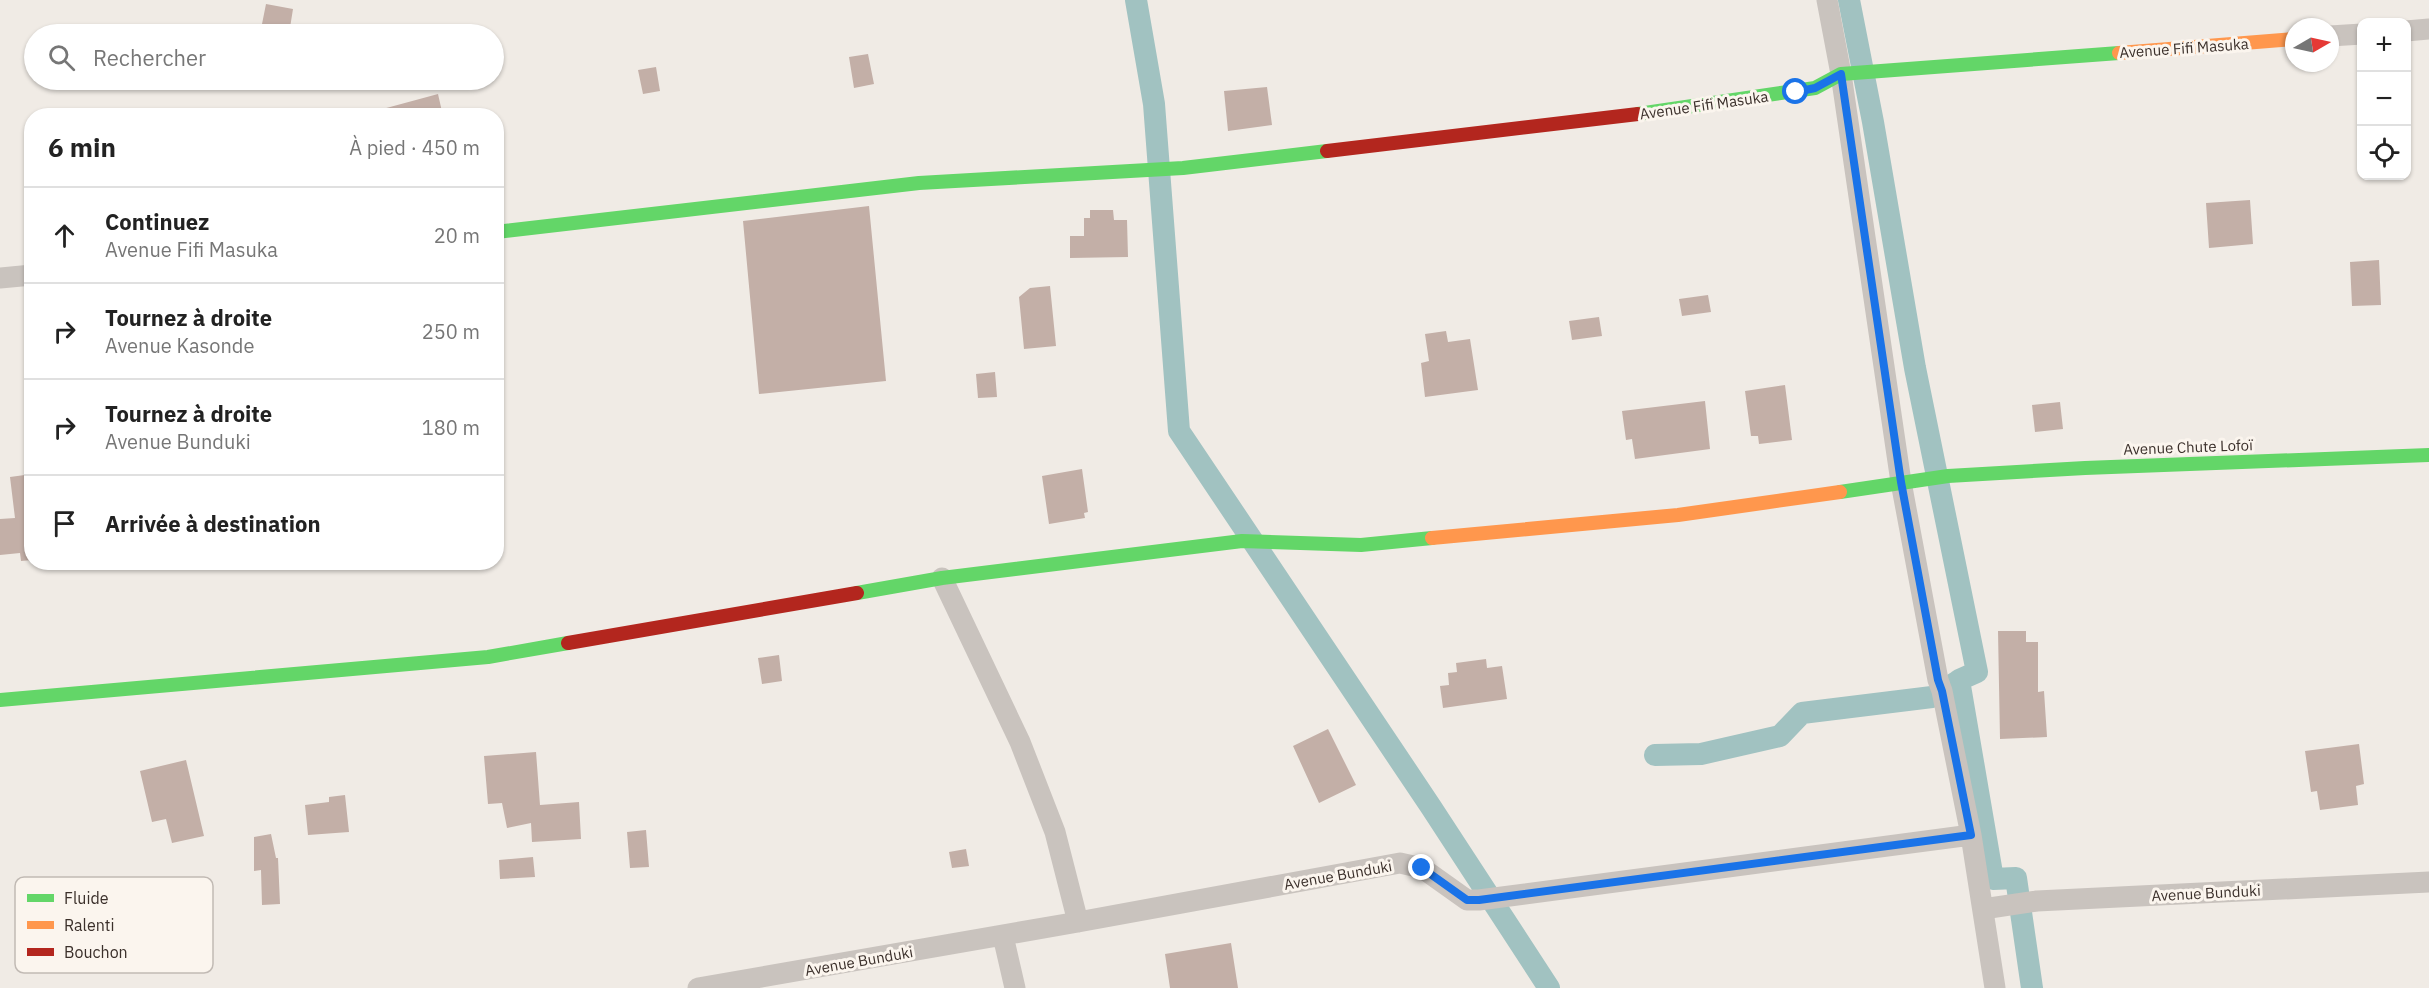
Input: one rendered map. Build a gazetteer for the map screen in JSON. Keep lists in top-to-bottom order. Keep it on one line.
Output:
{"streets":{"street":["Avenue Fifi Masuka","Avenue Chute Lofoï","Avenue Bunduki"]},"legend":["Fluide","Ralenti","Bouchon"],"north":"right","page":{"map_buttons":["+","−"],"search":"Rechercher","heading":["6 min","À pied · 450 m"],"list":[["Continuez","Avenue Fifi Masuka","20 m"],["Tournez à droite","Avenue Kasonde","250 m"],["Tournez à droite","Avenue Bunduki","180 m"],"Arrivée à destination"]}}
